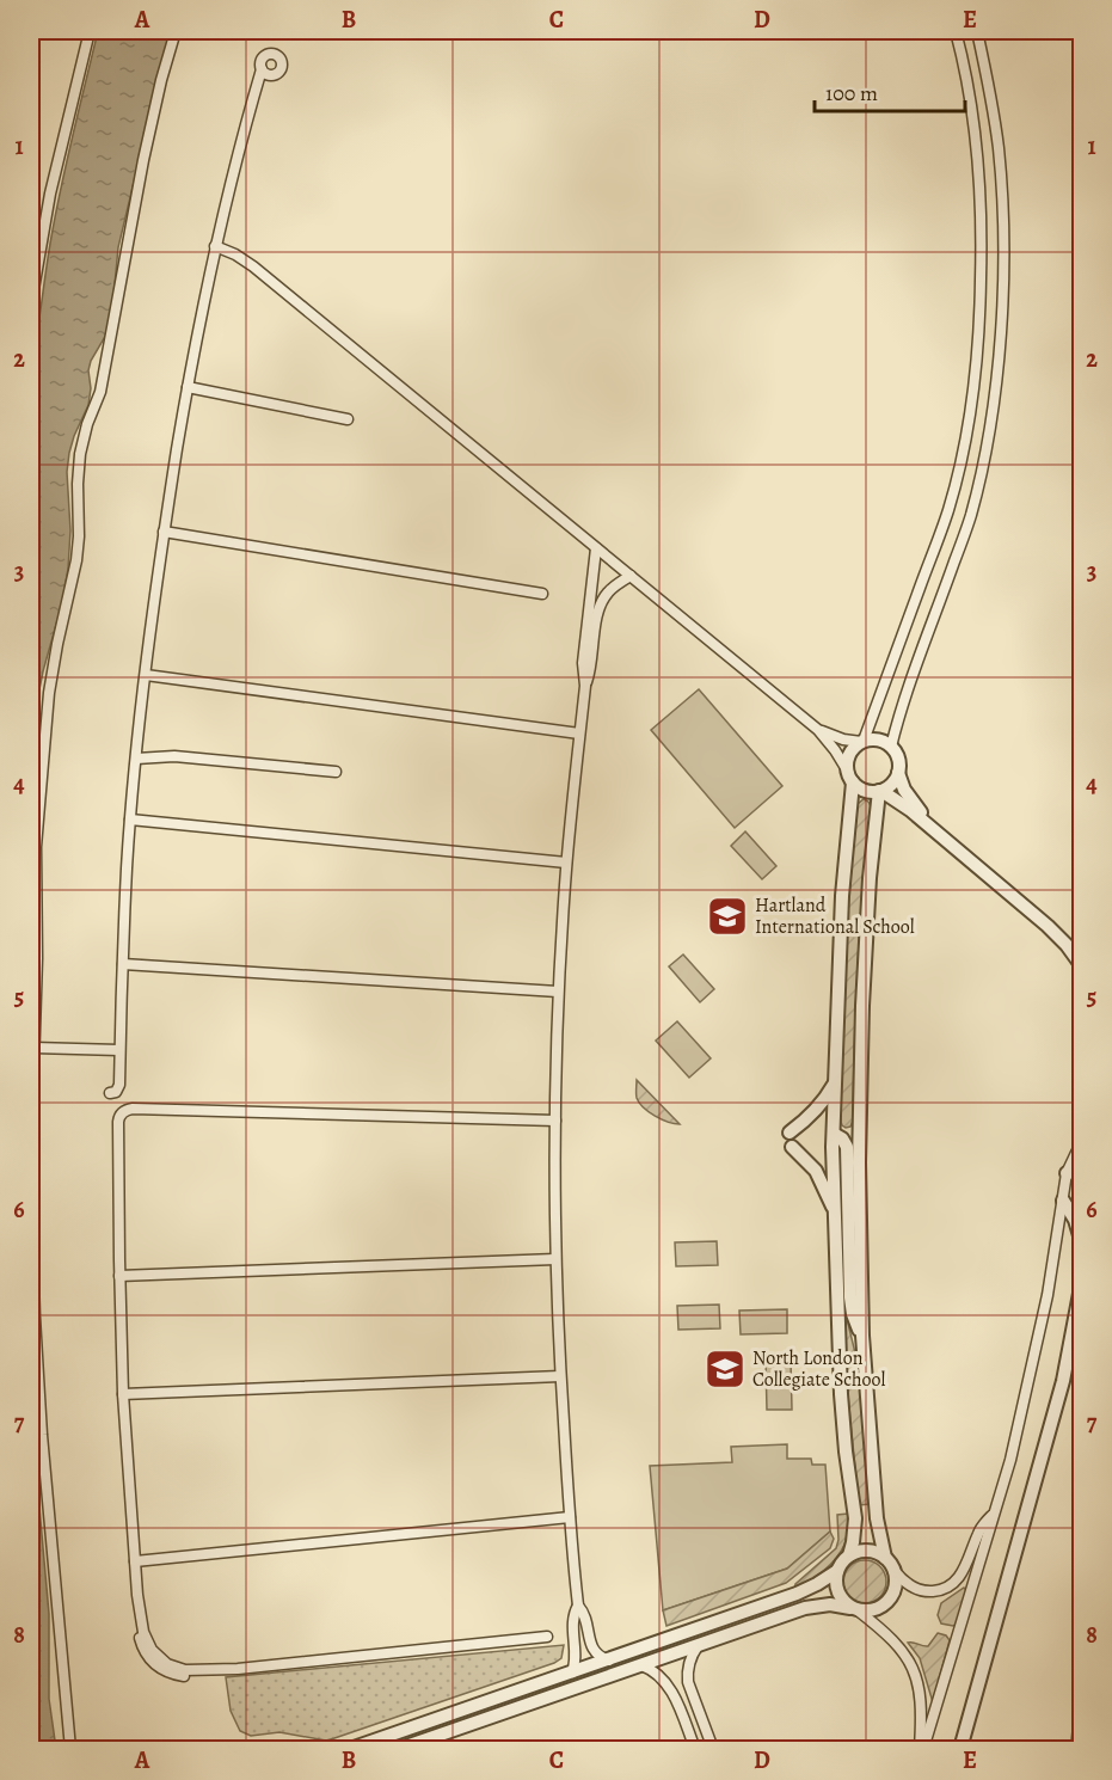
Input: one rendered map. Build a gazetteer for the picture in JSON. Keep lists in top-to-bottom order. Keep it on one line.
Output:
{"places":{"school or university":["Hartland International School","North London Collegiate School"]},"scale_bar":"100 m","grid":{"columns":["A","B","C","D","E"],"rows":["1","2","3","4","5","6","7","8"]}}
